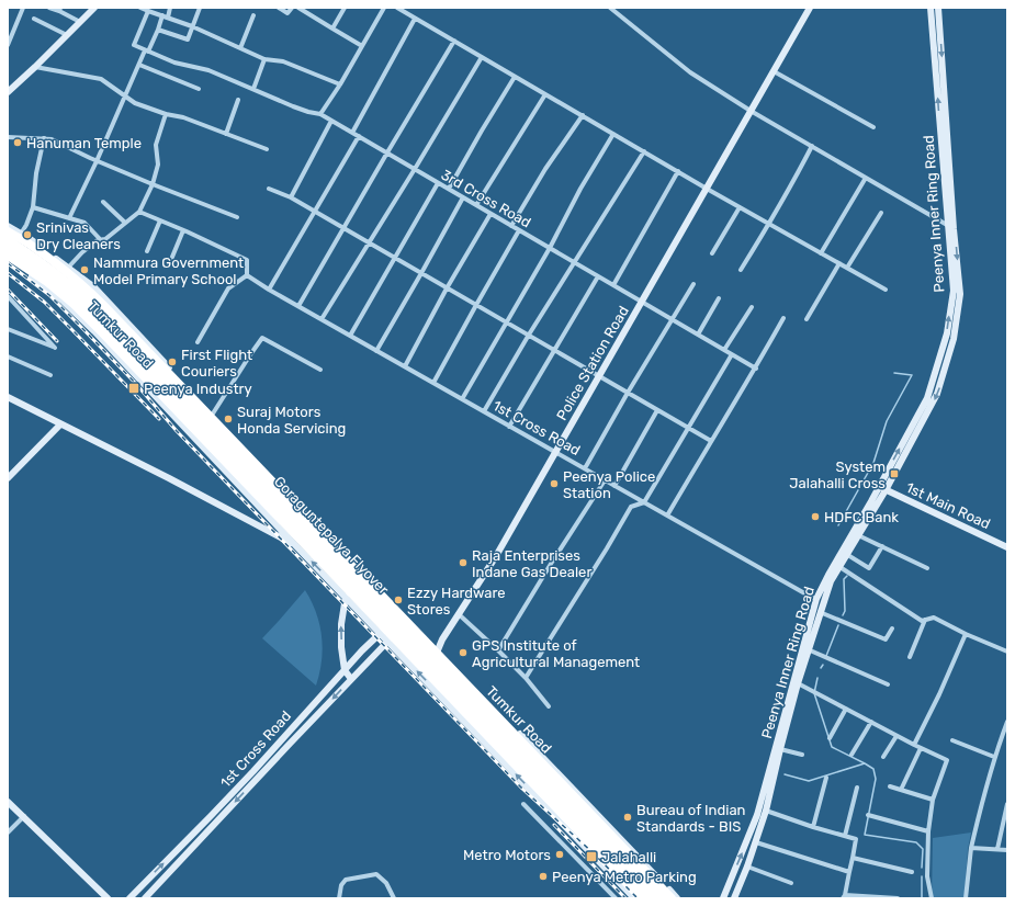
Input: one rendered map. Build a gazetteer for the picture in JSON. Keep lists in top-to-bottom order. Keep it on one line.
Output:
{"streets":{"highway":["Tumkur Road","Goraguntepalya Flyover"],"street":["3rd Cross Road","Peenya Inner Ring Road","Police Station Road","1st Cross Road","1st Main Road"]},"crossings":[["3rd Cross Road","Police Station Road"],["Peenya Inner Ring Road","1st Cross Road"],["Peenya Inner Ring Road","1st Main Road"],["Tumkur Road","Police Station Road"],["Tumkur Road","1st Cross Road"],["Police Station Road","1st Cross Road"]],"places":{"other":["Hanuman Temple","Srinivas Dry Cleaners","Nammura Government Model Primary School","First Flight Couriers","Suraj Motors Honda Servicing","Peenya Police Station","HDFC Bank","Raja Enterprises Indane Gas Dealer","Ezzy Hardware Stores","GPS Institute of Agricultural Management","Bureau of Indian Standards - BIS","Metro Motors","Peenya Metro Parking"],"transit":["Peenya Industry","System Jalahalli Cross","Jalahalli"]}}
